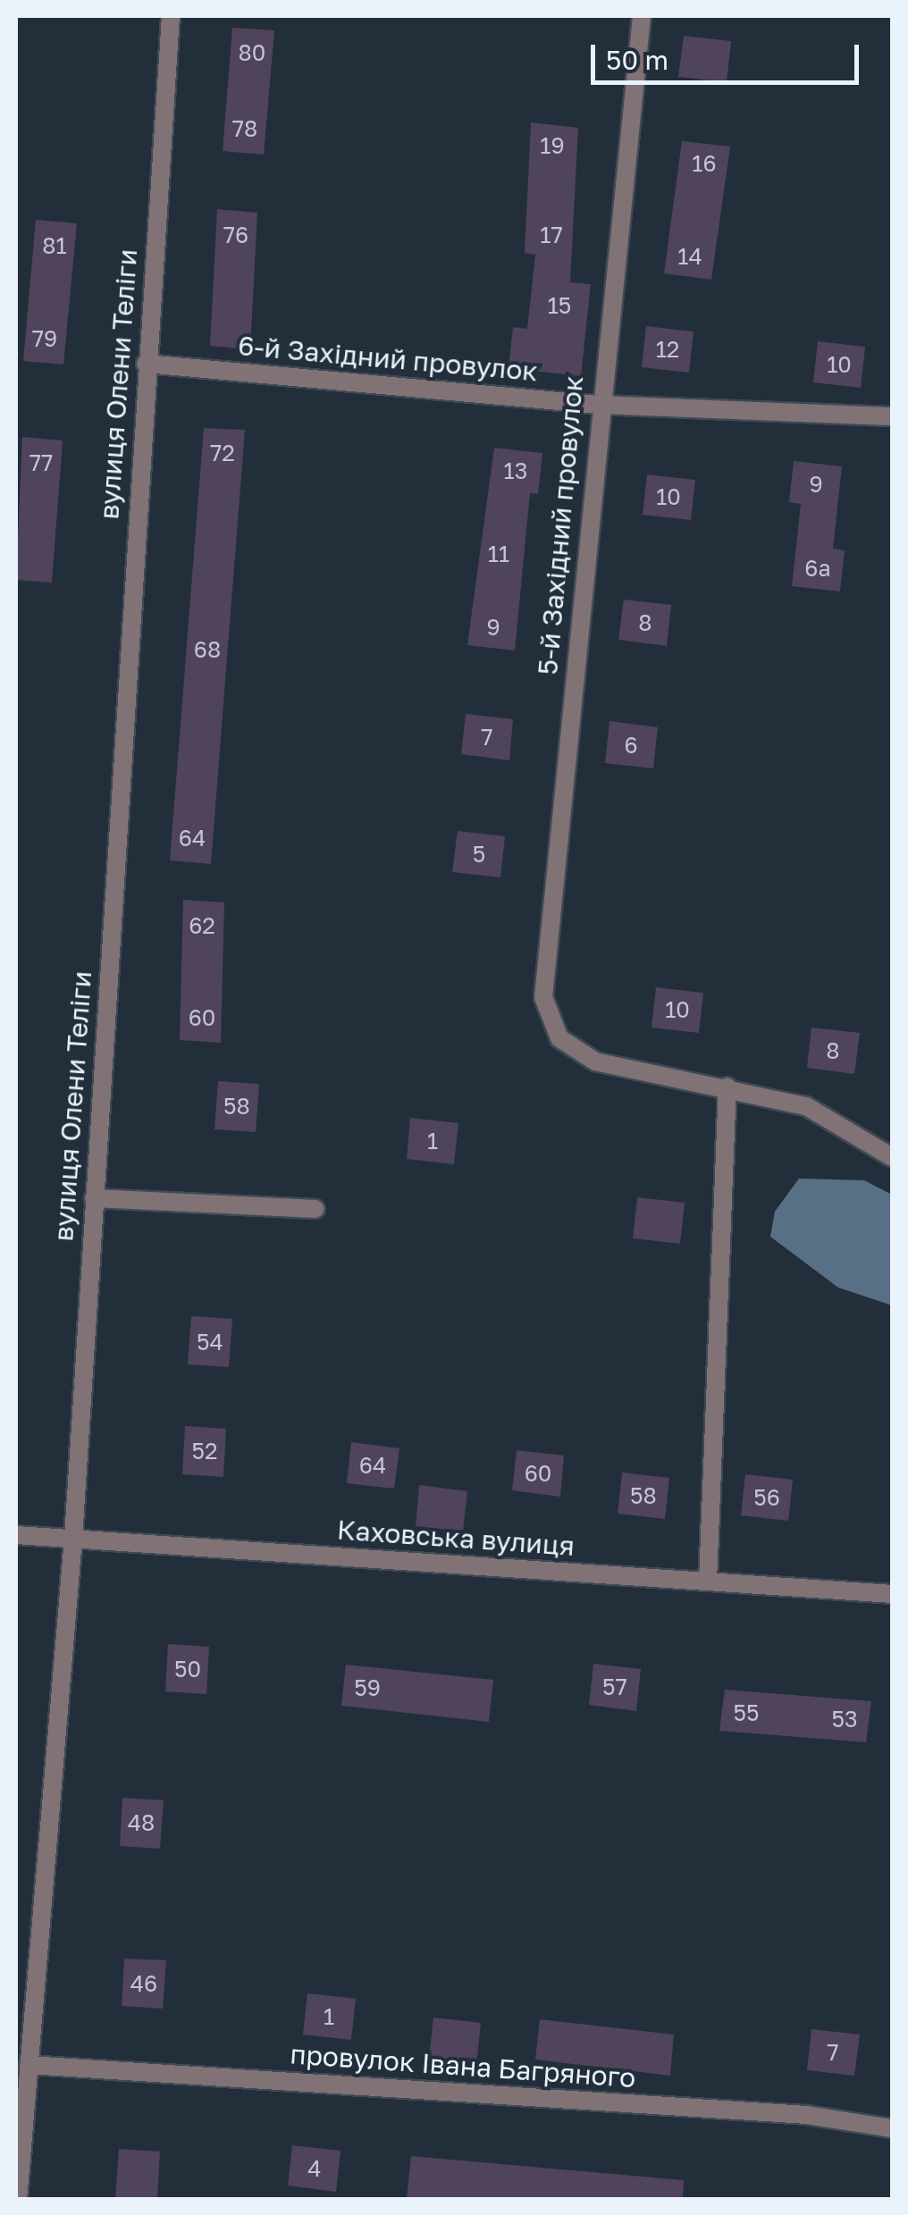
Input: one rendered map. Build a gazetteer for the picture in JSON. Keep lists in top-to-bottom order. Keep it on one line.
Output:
{"streets":{"street":["6-й Західний провулок","вулиця Олени Теліги","5-й Західний провулок","Каховська вулиця","провулок Івана Багряного"]},"crossings":[["6-й Західний провулок","вулиця Олени Теліги"],["6-й Західний провулок","5-й Західний провулок"],["вулиця Олени Теліги","Каховська вулиця"],["вулиця Олени Теліги","провулок Івана Багряного"]],"house_numbers":["80","78","19","16","76","17","81","14","15","79","12","10","72","77","13","9","10","11","6а","8","9","68","7","6","64","5","62","10","60","8","58","1","54","52","64","60","58","56","50","57","59","55","53","48","46","1","7","4"],"scale_bar":"50 m"}
